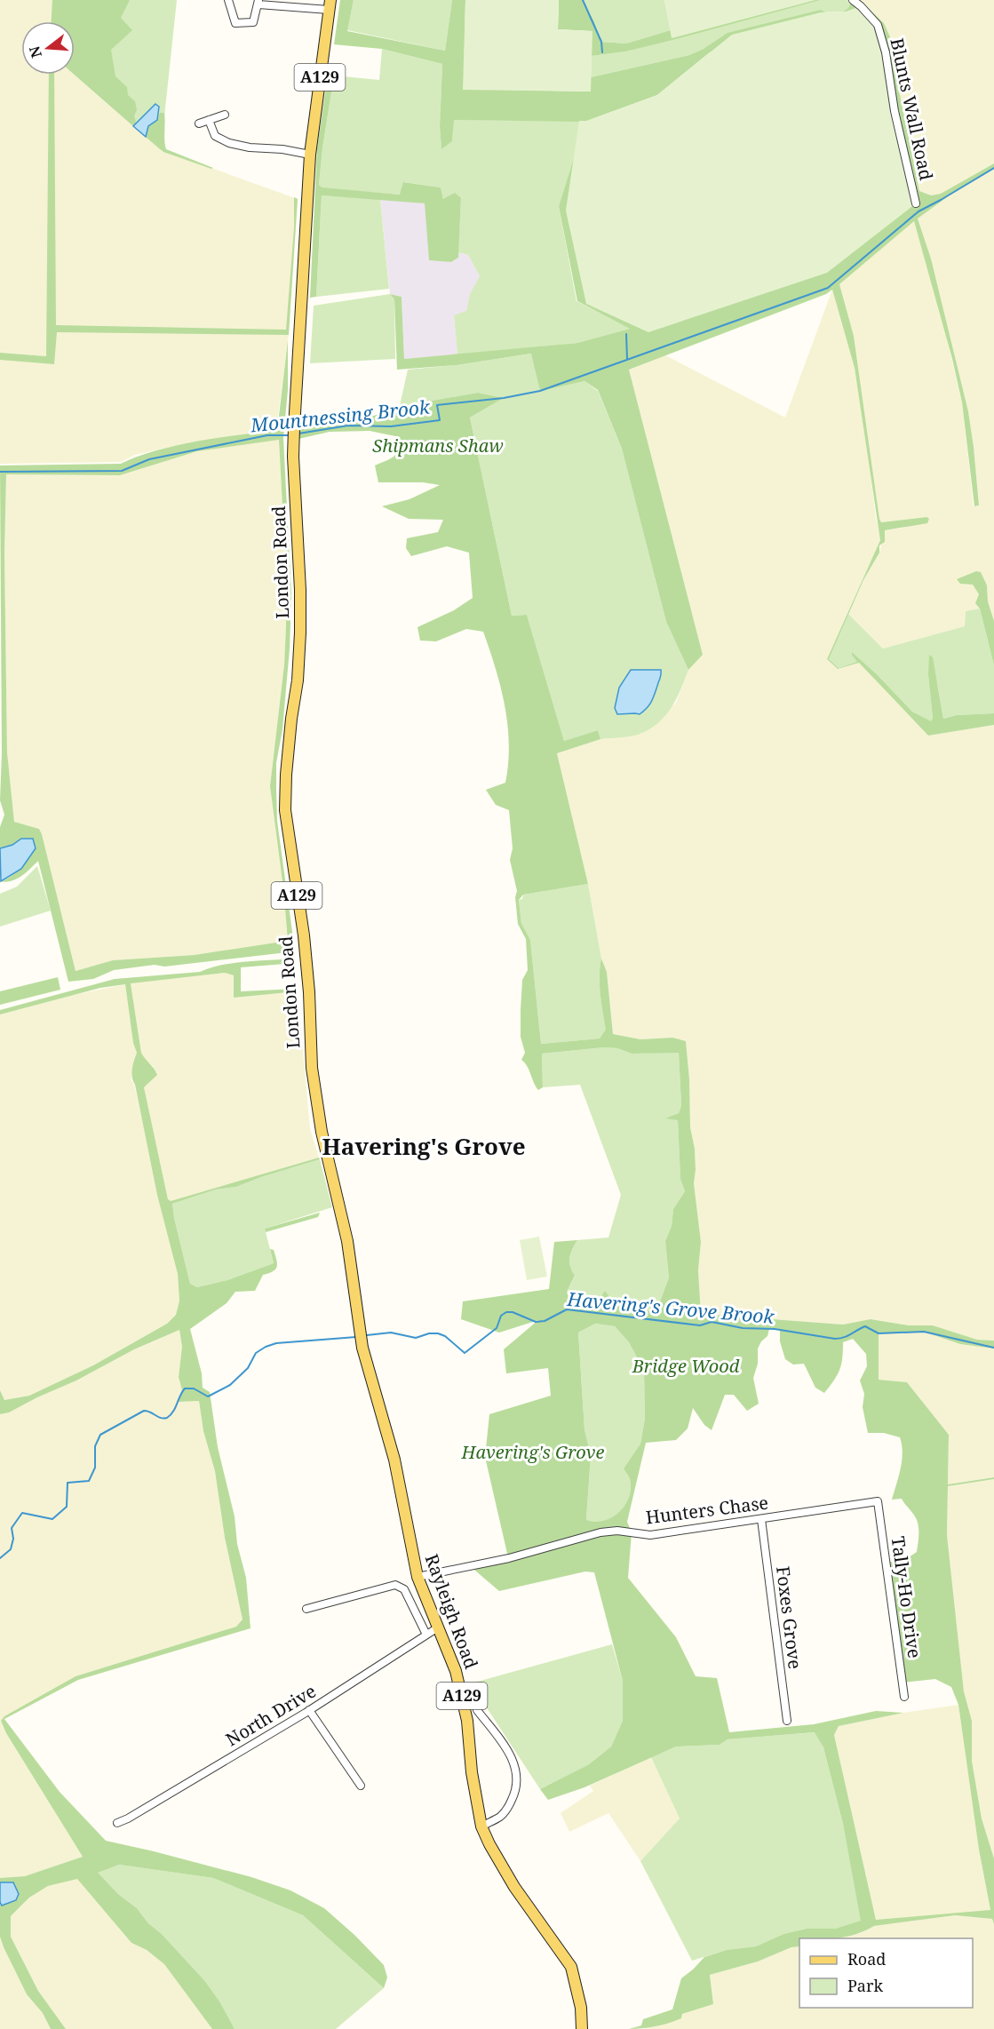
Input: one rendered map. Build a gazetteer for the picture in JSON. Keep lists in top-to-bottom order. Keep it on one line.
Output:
{"streets":{"main road":["A129","London Road","Rayleigh Road"],"street":["Blunts Wall Road","Hunters Chase","Tally-Ho Drive","Foxes Grove","North Drive"]},"crossings":[["London Road","Rayleigh Road"],["Hunters Chase","Tally-Ho Drive"],["Hunters Chase","Rayleigh Road"],["Hunters Chase","Foxes Grove"],["Rayleigh Road","North Drive"]],"districts":["Havering's Grove"],"water":["Mountnessing Brook","Havering's Grove Brook"],"parks":["Shipmans Shaw","Bridge Wood","Havering's Grove"],"legend":["Road","Park"],"north":"left"}
